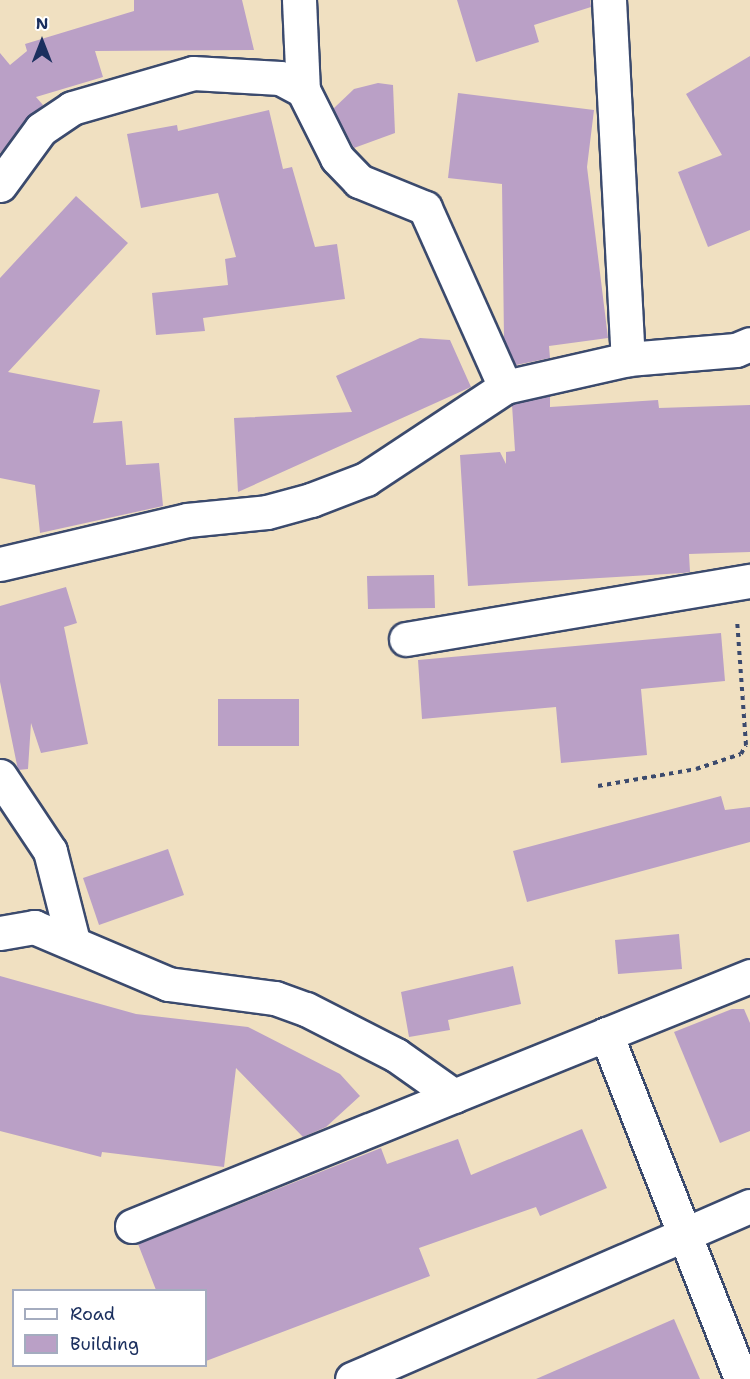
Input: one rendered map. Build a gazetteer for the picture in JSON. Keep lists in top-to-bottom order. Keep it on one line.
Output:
{"legend":["Road","Building"],"north":"top"}
